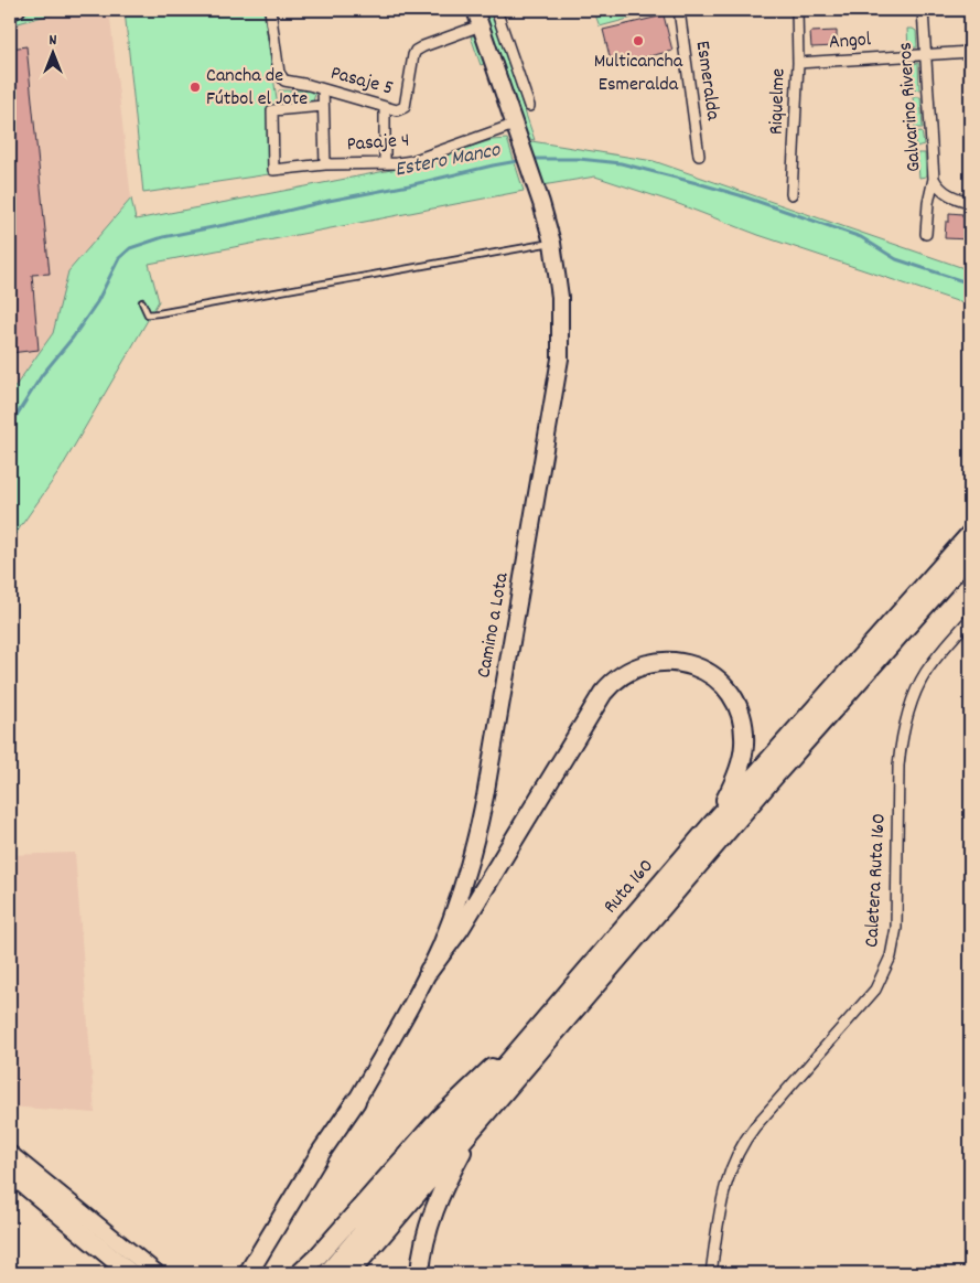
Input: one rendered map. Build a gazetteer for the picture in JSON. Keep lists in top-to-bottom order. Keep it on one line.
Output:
{"streets":{"highway":["Ruta 160"],"main road":["Camino a Lota"],"street":["Angol","Esmeralda","Pasaje 5","Riquelme","Galvarino Riveros","Pasaje 4","Caletera Ruta 160"]},"crossings":[["Angol","Riquelme"],["Angol","Galvarino Riveros"],["Pasaje 5","Camino a Lota"],["Pasaje 4","Camino a Lota"]],"water":["Estero Manco"],"places":["Multicancha Esmeralda","Cancha de Fútbol el Jote"],"north":"top"}
